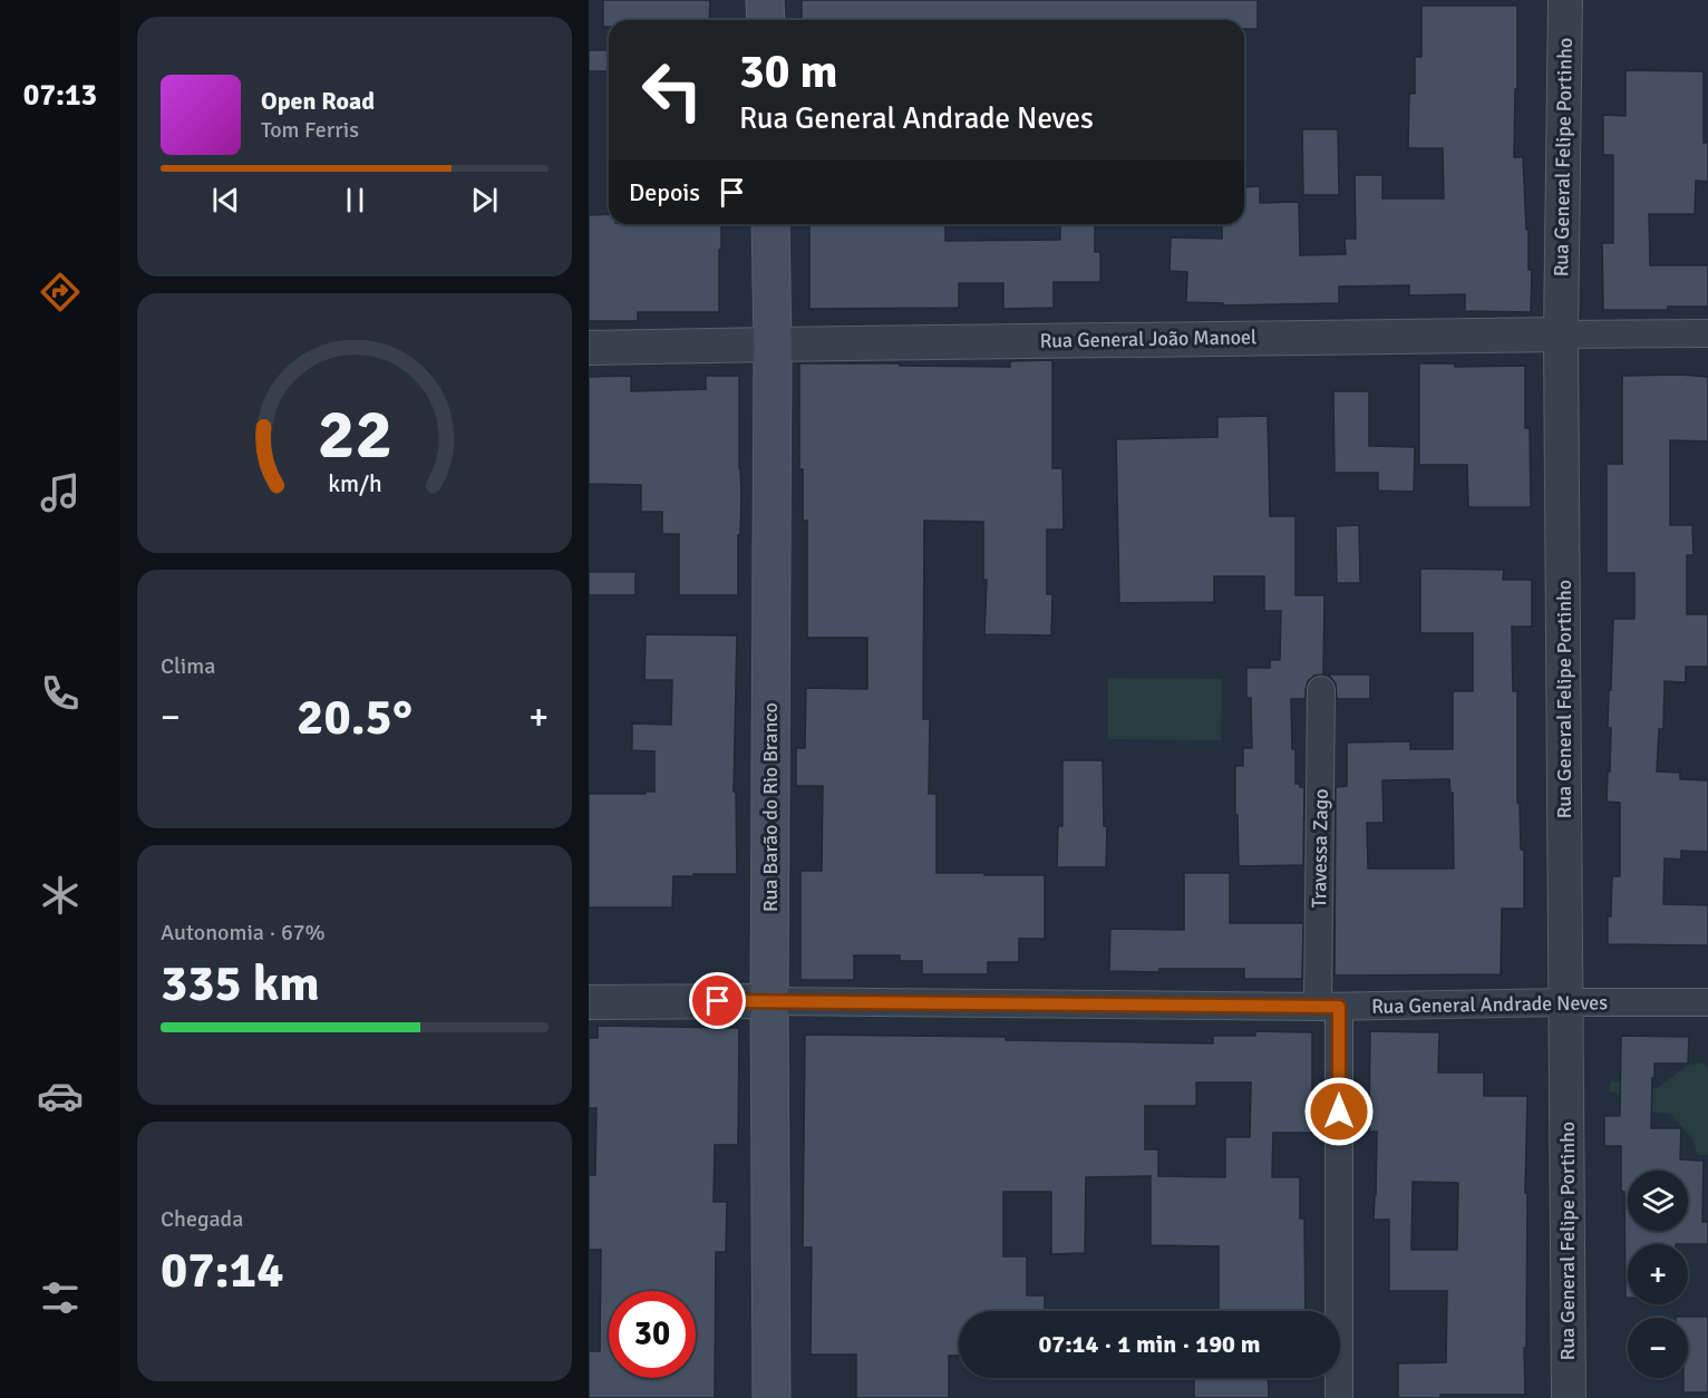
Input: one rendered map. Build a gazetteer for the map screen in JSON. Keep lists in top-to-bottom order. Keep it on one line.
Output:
{"streets":{"main road":["Rua Barão do Rio Branco"],"street":["Rua General Felipe Portinho","Rua General João Manoel","Travessa Zago","Rua General Andrade Neves"]},"crossings":[["Rua General Felipe Portinho","Rua General João Manoel"],["Rua General Felipe Portinho","Rua General Andrade Neves"],["Rua General João Manoel","Rua Barão do Rio Branco"],["Rua Barão do Rio Branco","Rua General Andrade Neves"],["Travessa Zago","Rua General Andrade Neves"]],"page":{"tabs":"07:13","turn":["30 m","Rua General Andrade Neves"],"song":["Open Road","Tom Ferris"],"then":"Depois","tile":["Clima",["Autonomia · 67%","335 km"],["Chegada","07:14"]],"heat":["−","20.5°","+"],"map_buttons":["+","−"],"limit":"30","trip":"07:14 · 1 min · 190 m","gauge":["22","km/h"]}}
